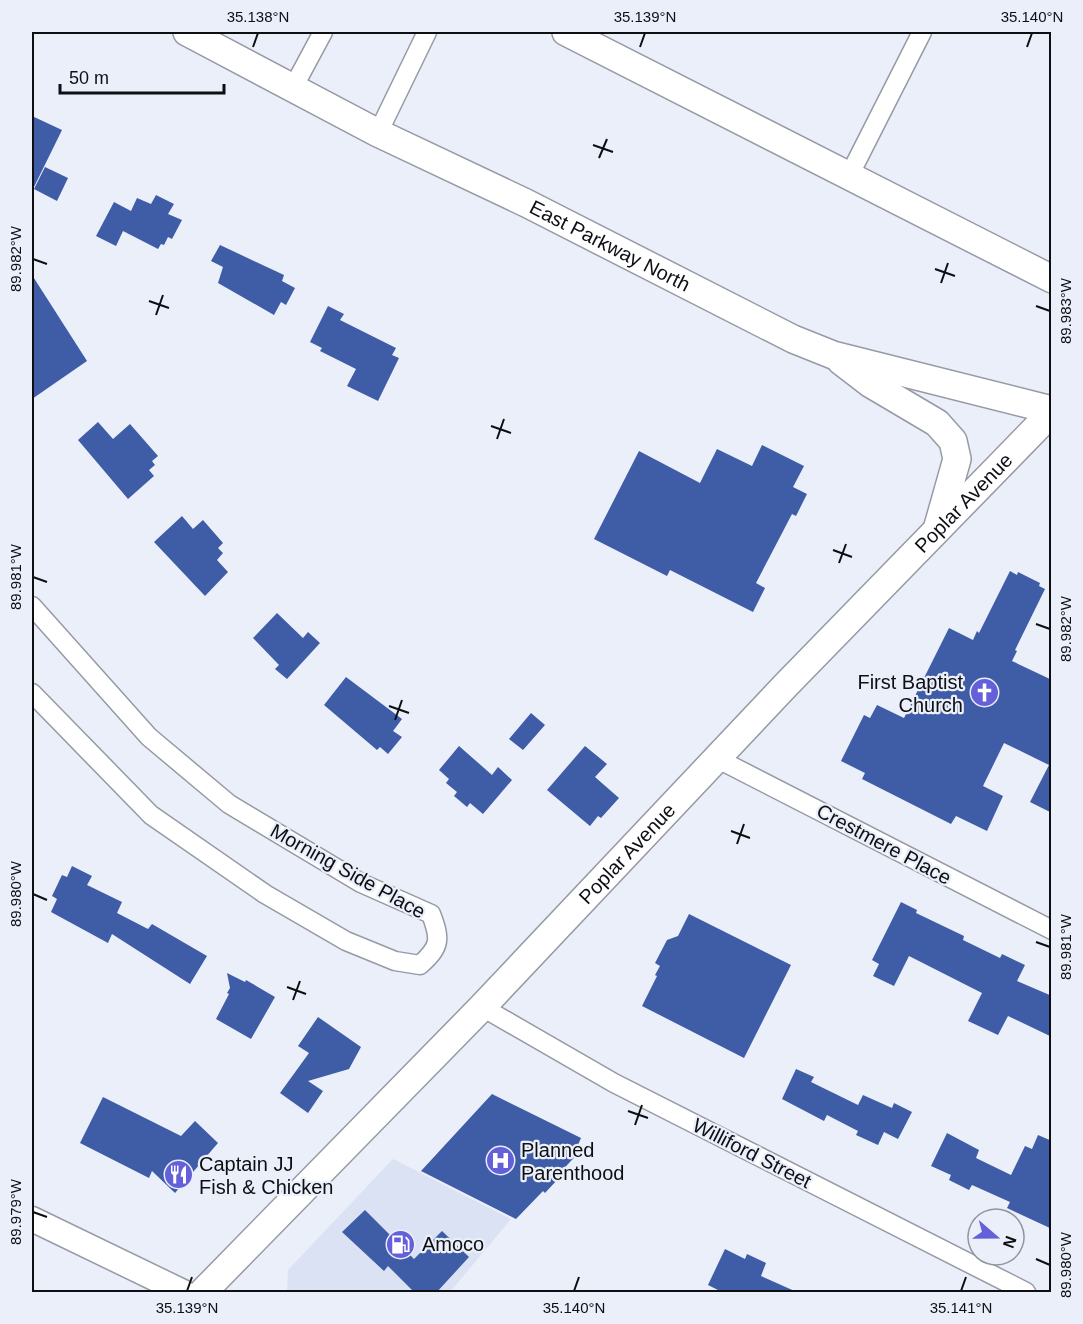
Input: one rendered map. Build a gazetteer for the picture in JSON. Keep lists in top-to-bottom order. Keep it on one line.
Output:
{"streets":{"main road":["East Parkway North","Poplar Avenue"],"street":["Crestmere Place","Morning Side Place","Williford Street"]},"crossings":[["East Parkway North","Poplar Avenue"],["Poplar Avenue","Crestmere Place"],["Poplar Avenue","Williford Street"]],"places":{"church":["First Baptist Church"],"hospital":["Planned Parenthood"],"restaurant":["Captain JJ Fish & Chicken"],"fuel station":["Amoco"]},"scale_bar":"50 m","north":"right","coordinates":["35.138°N","35.139°N","35.140°N","89.982°W","89.983°W","89.981°W","89.980°W","89.979°W","35.141°N"]}
